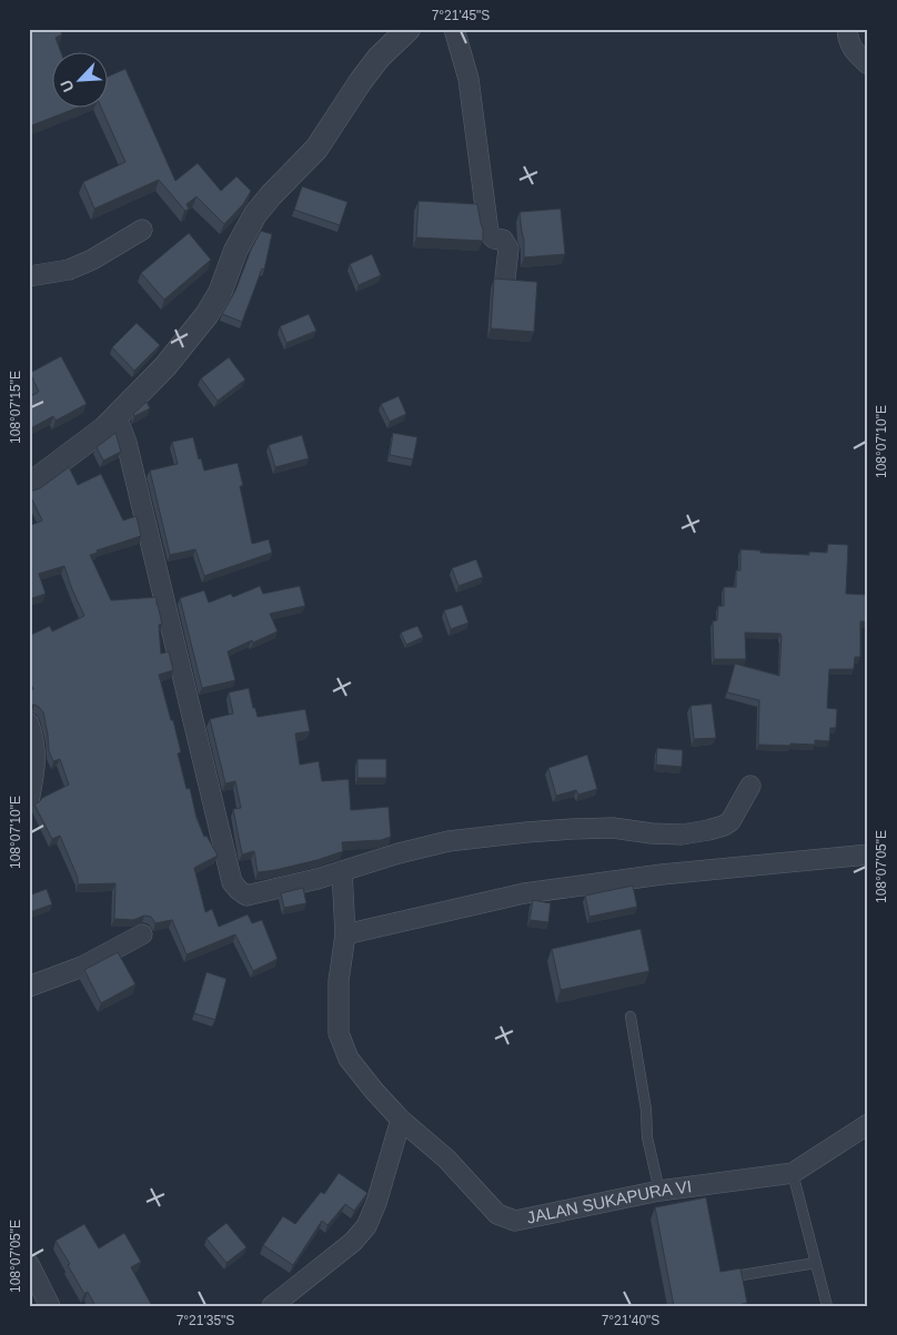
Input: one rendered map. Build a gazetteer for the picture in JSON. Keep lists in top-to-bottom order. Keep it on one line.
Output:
{"streets":{"street":["JALAN SUKAPURA VI"]},"north":"bottom left","coordinates":["7°21'45\"S","108°07'15\"E","108°07'10\"E","108°07'05\"E","7°21'35\"S","7°21'40\"S"]}
